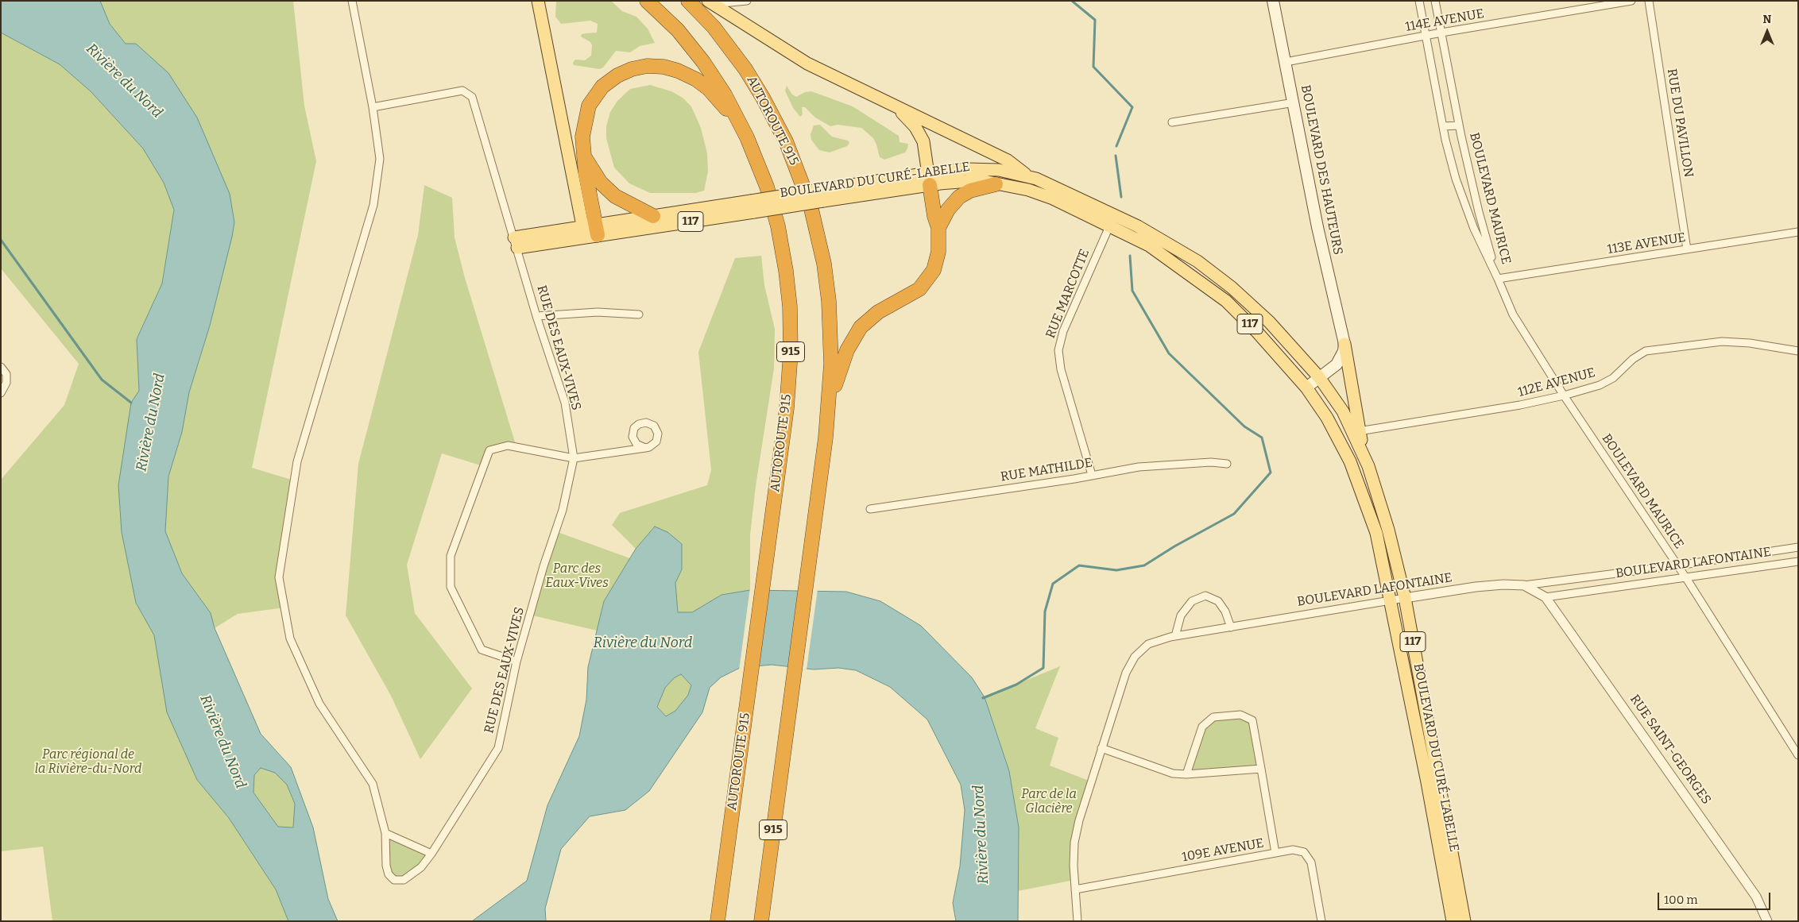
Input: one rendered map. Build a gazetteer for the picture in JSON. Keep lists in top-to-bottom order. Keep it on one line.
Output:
{"streets":{"highway":["AUTOROUTE 915","915"],"main road":["BOULEVARD DES HAUTEURS","BOULEVARD DU CURÉ-LABELLE","117"],"street":["114E AVENUE","RUE DU PAVILLON","BOULEVARD MAURICE","113E AVENUE","RUE MARCOTTE","RUE DES EAUX-VIVES","112E AVENUE","RUE MATHILDE","BOULEVARD LAFONTAINE","RUE SAINT-GEORGES","109E AVENUE"]},"crossings":[["114E AVENUE","BOULEVARD DES HAUTEURS"],["114E AVENUE","BOULEVARD MAURICE"],["RUE DU PAVILLON","113E AVENUE"],["BOULEVARD DU CURÉ-LABELLE","117"],["BOULEVARD DU CURÉ-LABELLE","RUE MARCOTTE"],["BOULEVARD DU CURÉ-LABELLE","BOULEVARD LAFONTAINE"],["BOULEVARD MAURICE","113E AVENUE"],["BOULEVARD MAURICE","112E AVENUE"],["BOULEVARD MAURICE","BOULEVARD LAFONTAINE"],["117","RUE DES EAUX-VIVES"],["RUE MARCOTTE","RUE MATHILDE"],["BOULEVARD LAFONTAINE","RUE SAINT-GEORGES"],["BOULEVARD LAFONTAINE","109E AVENUE"]],"water":["Rivière du Nord"],"parks":["Parc des Eaux-Vives","Parc régional de la Rivière-du-Nord","Parc de la Glacière"],"scale_bar":"100 m","north":"top"}
